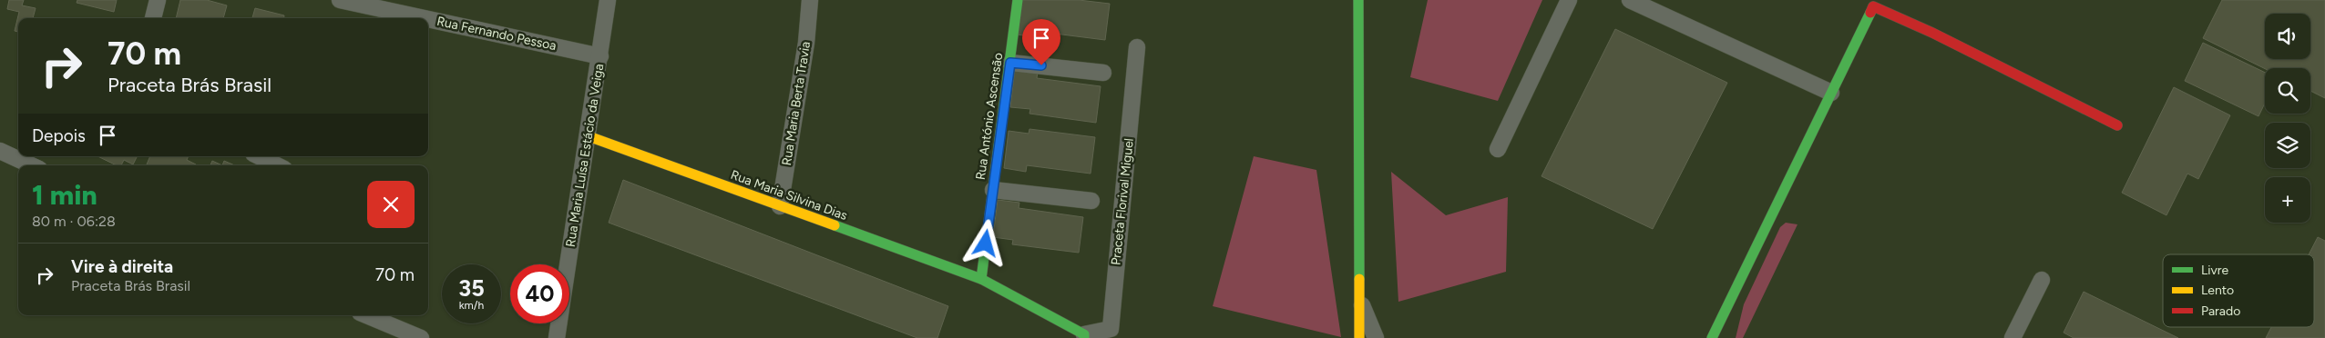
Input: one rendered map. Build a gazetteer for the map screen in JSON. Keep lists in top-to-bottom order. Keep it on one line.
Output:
{"streets":{"street":["Rua Fernando Pessoa","Rua Maria Berta Travia","Rua António Ascensão","Rua Maria Luísa Estácio da Veiga","Rua Maria Silvina Dias","Praceta Florival Miguel"]},"crossings":[["Rua Fernando Pessoa","Rua Maria Luísa Estácio da Veiga"],["Rua Maria Berta Travia","Rua Maria Silvina Dias"],["Rua António Ascensão","Rua Maria Silvina Dias"],["Rua Maria Luísa Estácio da Veiga","Rua Maria Silvina Dias"]],"legend":["Livre","Lento","Parado"],"page":{"map_buttons":"+","turn":["70 m","Praceta Brás Brasil"],"then":"Depois","heading":["1 min","80 m · 06:28"],"list":[{"name":"Vire à direita","note":"Praceta Brás Brasil","value":"70 m"}],"speed":"35 km/h","limit":"40"}}
